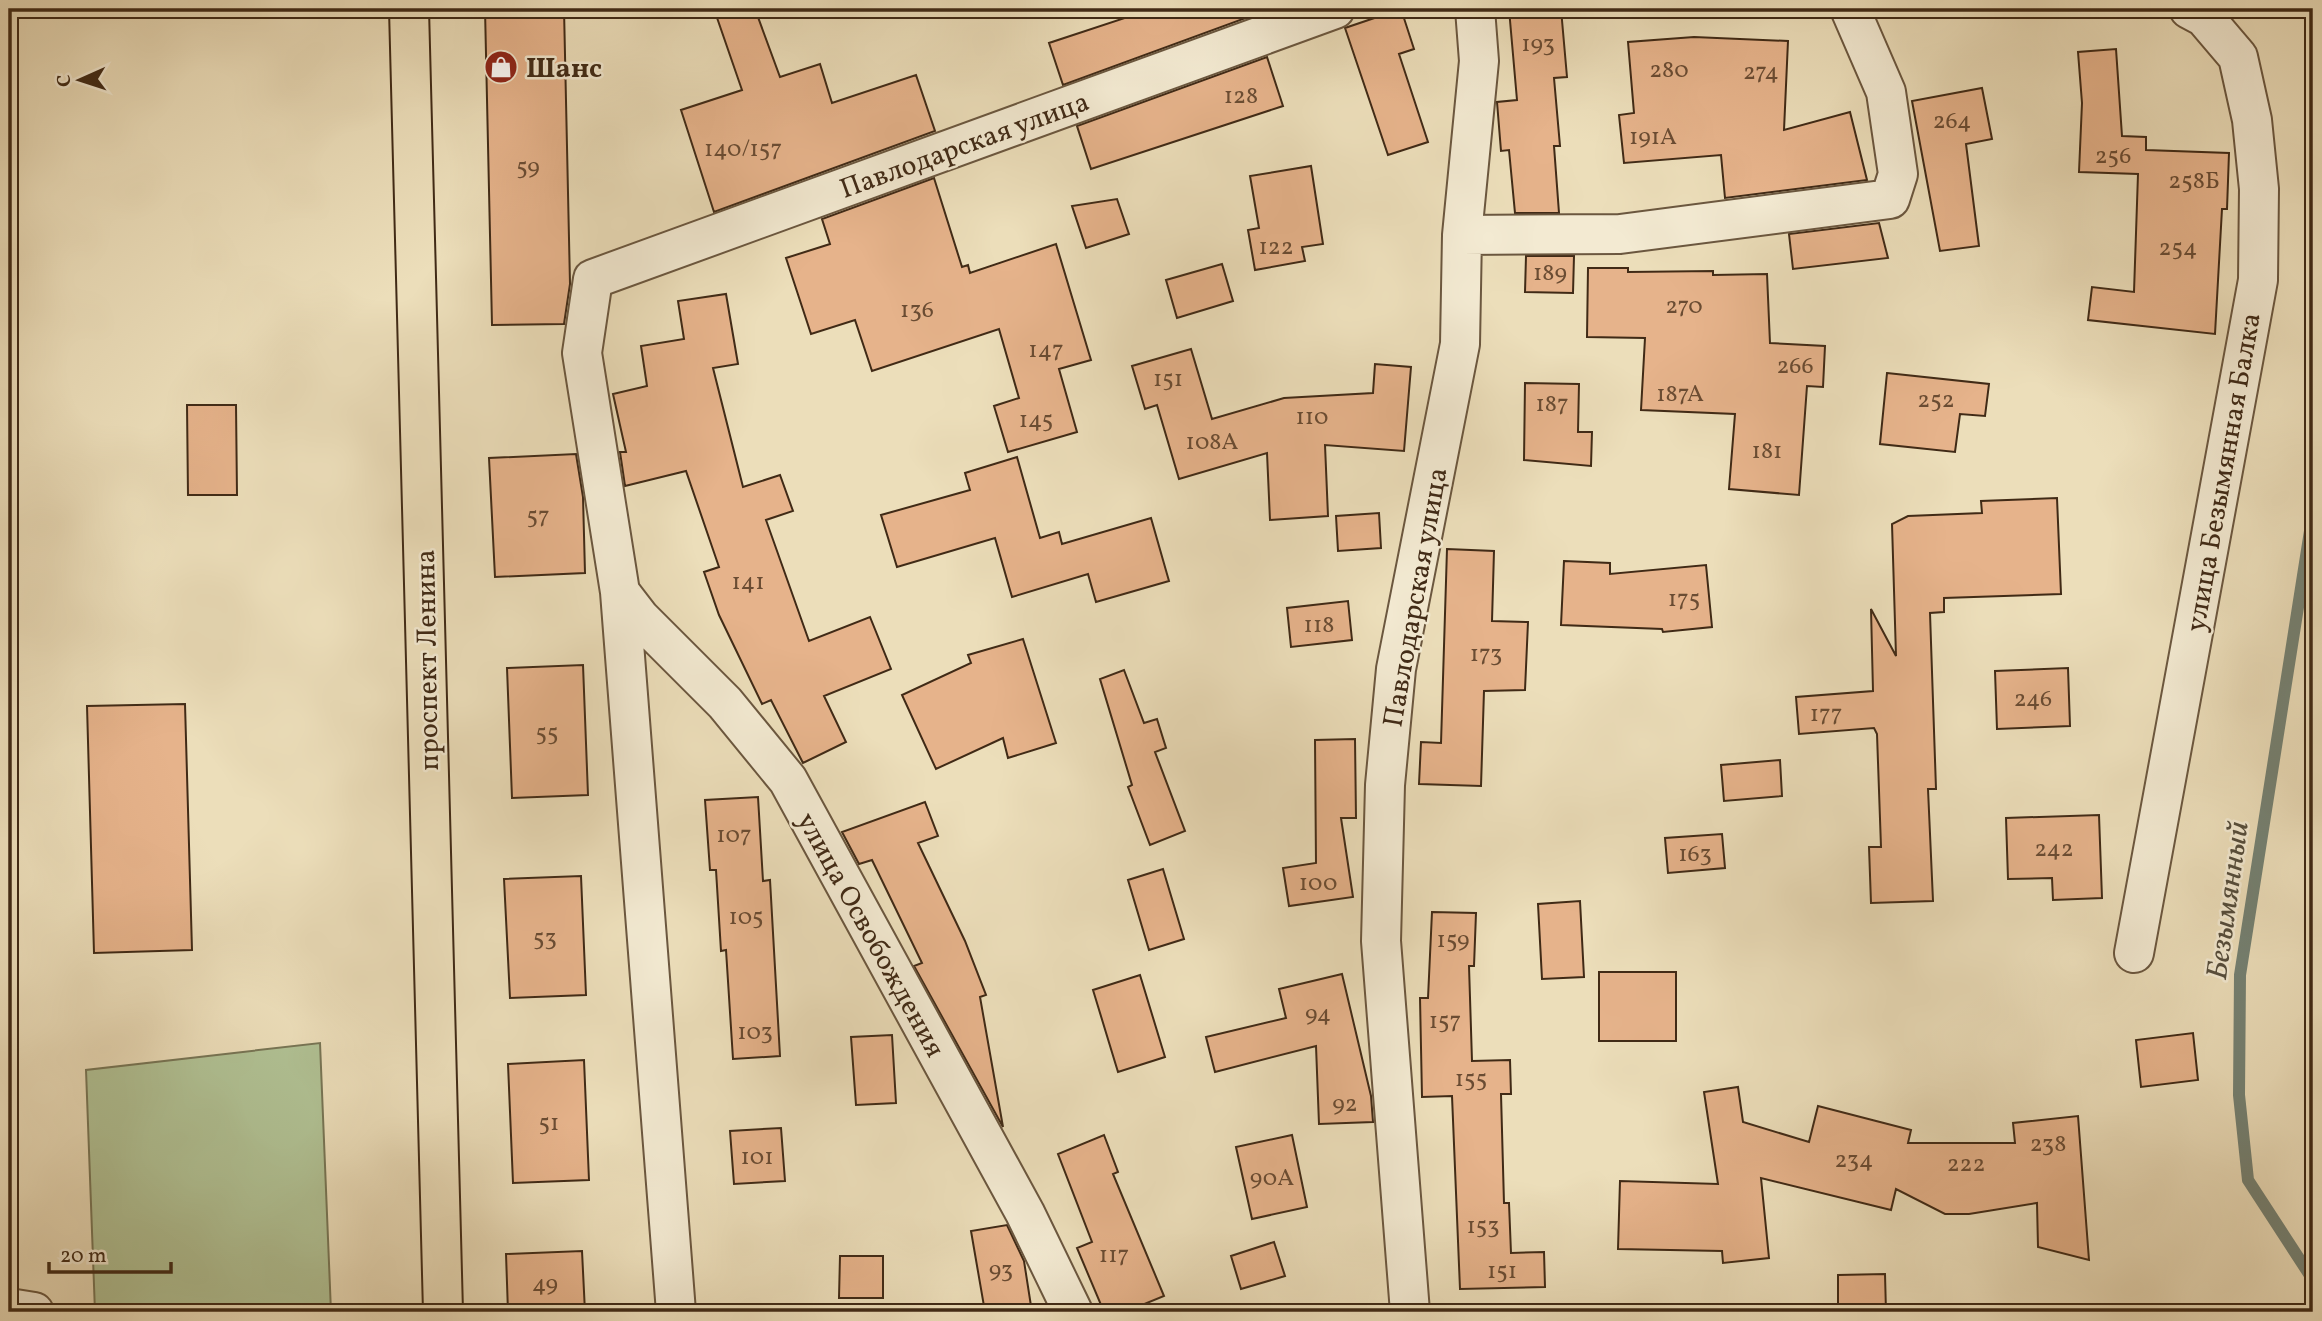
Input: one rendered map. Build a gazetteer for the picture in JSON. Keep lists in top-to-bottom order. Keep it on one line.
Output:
{"streets":{"main road":["проспект Ленина"],"street":["Павлодарская улица","улица Безымянная Балка","улица Освобождения"]},"crossings":[["Павлодарская улица","улица Освобождения"]],"water":["Безымянный"],"places":{"shop":["Шанс"]},"house_numbers":["193","280","274","128","264","191А","140/157","256","59","258Б","122","254","189","270","136","147","266","151","187А","252","187","110","145","108А","181","57","141","175","118","173","246","177","55","107","242","163","100","105","53","159","94","157","103","155","92","51","238","101","234","222","90А","153","117","93","151","49"],"scale_bar":"20 m","north":"left"}
